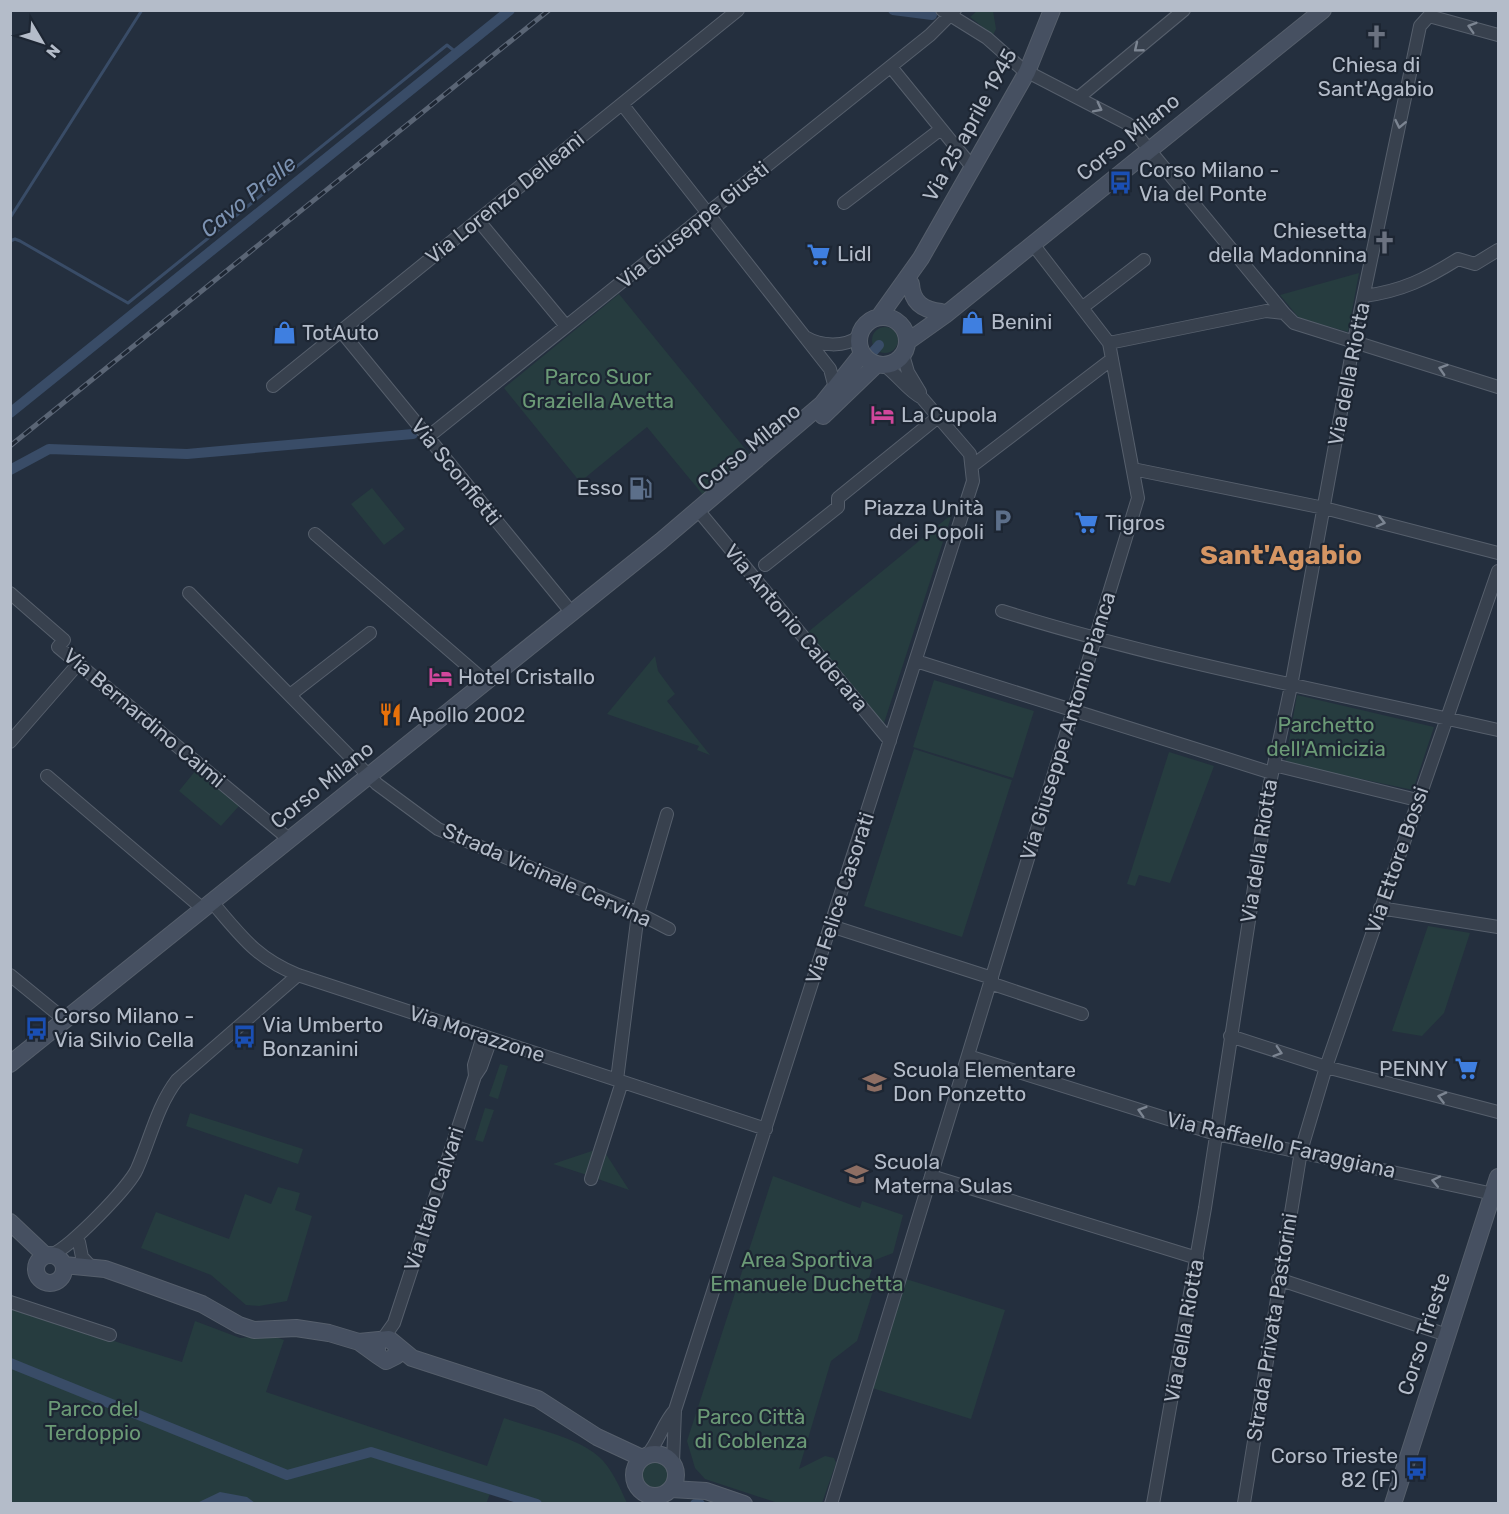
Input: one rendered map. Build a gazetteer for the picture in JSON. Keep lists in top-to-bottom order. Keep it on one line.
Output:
{"streets":{"main road":["Via 25 aprile 1945","Corso Milano","Corso Trieste"],"street":["Via Lorenzo Delleani","Via Giuseppe Giusti","Via della Riotta","Via Sconfietti","Via Antonio Calderara","Via Bernardino Caimi","Via Giuseppe Antonio Pianca","Via Ettore Bossi","Strada Vicinale Cervina","Via Felice Casorati","Via Morazzone","Via Raffaello Faraggiana","Via Italo Calvari","Strada Privata Pastorini"]},"crossings":[["Via 25 aprile 1945","Corso Milano"],["Corso Milano","Via Sconfietti"],["Corso Milano","Via Antonio Calderara"],["Corso Milano","Via Bernardino Caimi"],["Corso Milano","Strada Vicinale Cervina"],["Corso Milano","Via Morazzone"],["Via Lorenzo Delleani","Via Sconfietti"],["Via Giuseppe Giusti","Via Sconfietti"],["Via della Riotta","Via Raffaello Faraggiana"],["Via Antonio Calderara","Via Felice Casorati"],["Via Giuseppe Antonio Pianca","Via Raffaello Faraggiana"],["Via Ettore Bossi","Via Raffaello Faraggiana"],["Via Ettore Bossi","Strada Privata Pastorini"],["Via Felice Casorati","Via Morazzone"],["Via Morazzone","Via Italo Calvari"],["Via Raffaello Faraggiana","Strada Privata Pastorini"],["Via Raffaello Faraggiana","Corso Trieste"]],"districts":["Sant'Agabio"],"water":["Cavo Prelle"],"parks":["Parco Suor Graziella Avetta","Parchetto dell'Amicizia","Area Sportiva Emanuele Duchetta","Parco del Terdoppio","Parco Città di Coblenza"],"places":{"church":["Chiesa di Sant'Agabio","Chiesetta della Madonnina"],"bus stop":["Corso Milano - Via del Ponte","Corso Milano - Via Silvio Cella","Via Umberto Bonzanini","Corso Trieste 82 (F)"],"supermarket":["Lidl","Tigros","PENNY"],"shop":["Benini","TotAuto"],"hotel":["La Cupola","Hotel Cristallo"],"fuel station":["Esso"],"parking":["Piazza Unità dei Popoli"],"restaurant":["Apollo 2002"],"school or university":["Scuola Elementare Don Ponzetto","Scuola Materna Sulas"]},"north":"bottom right"}
